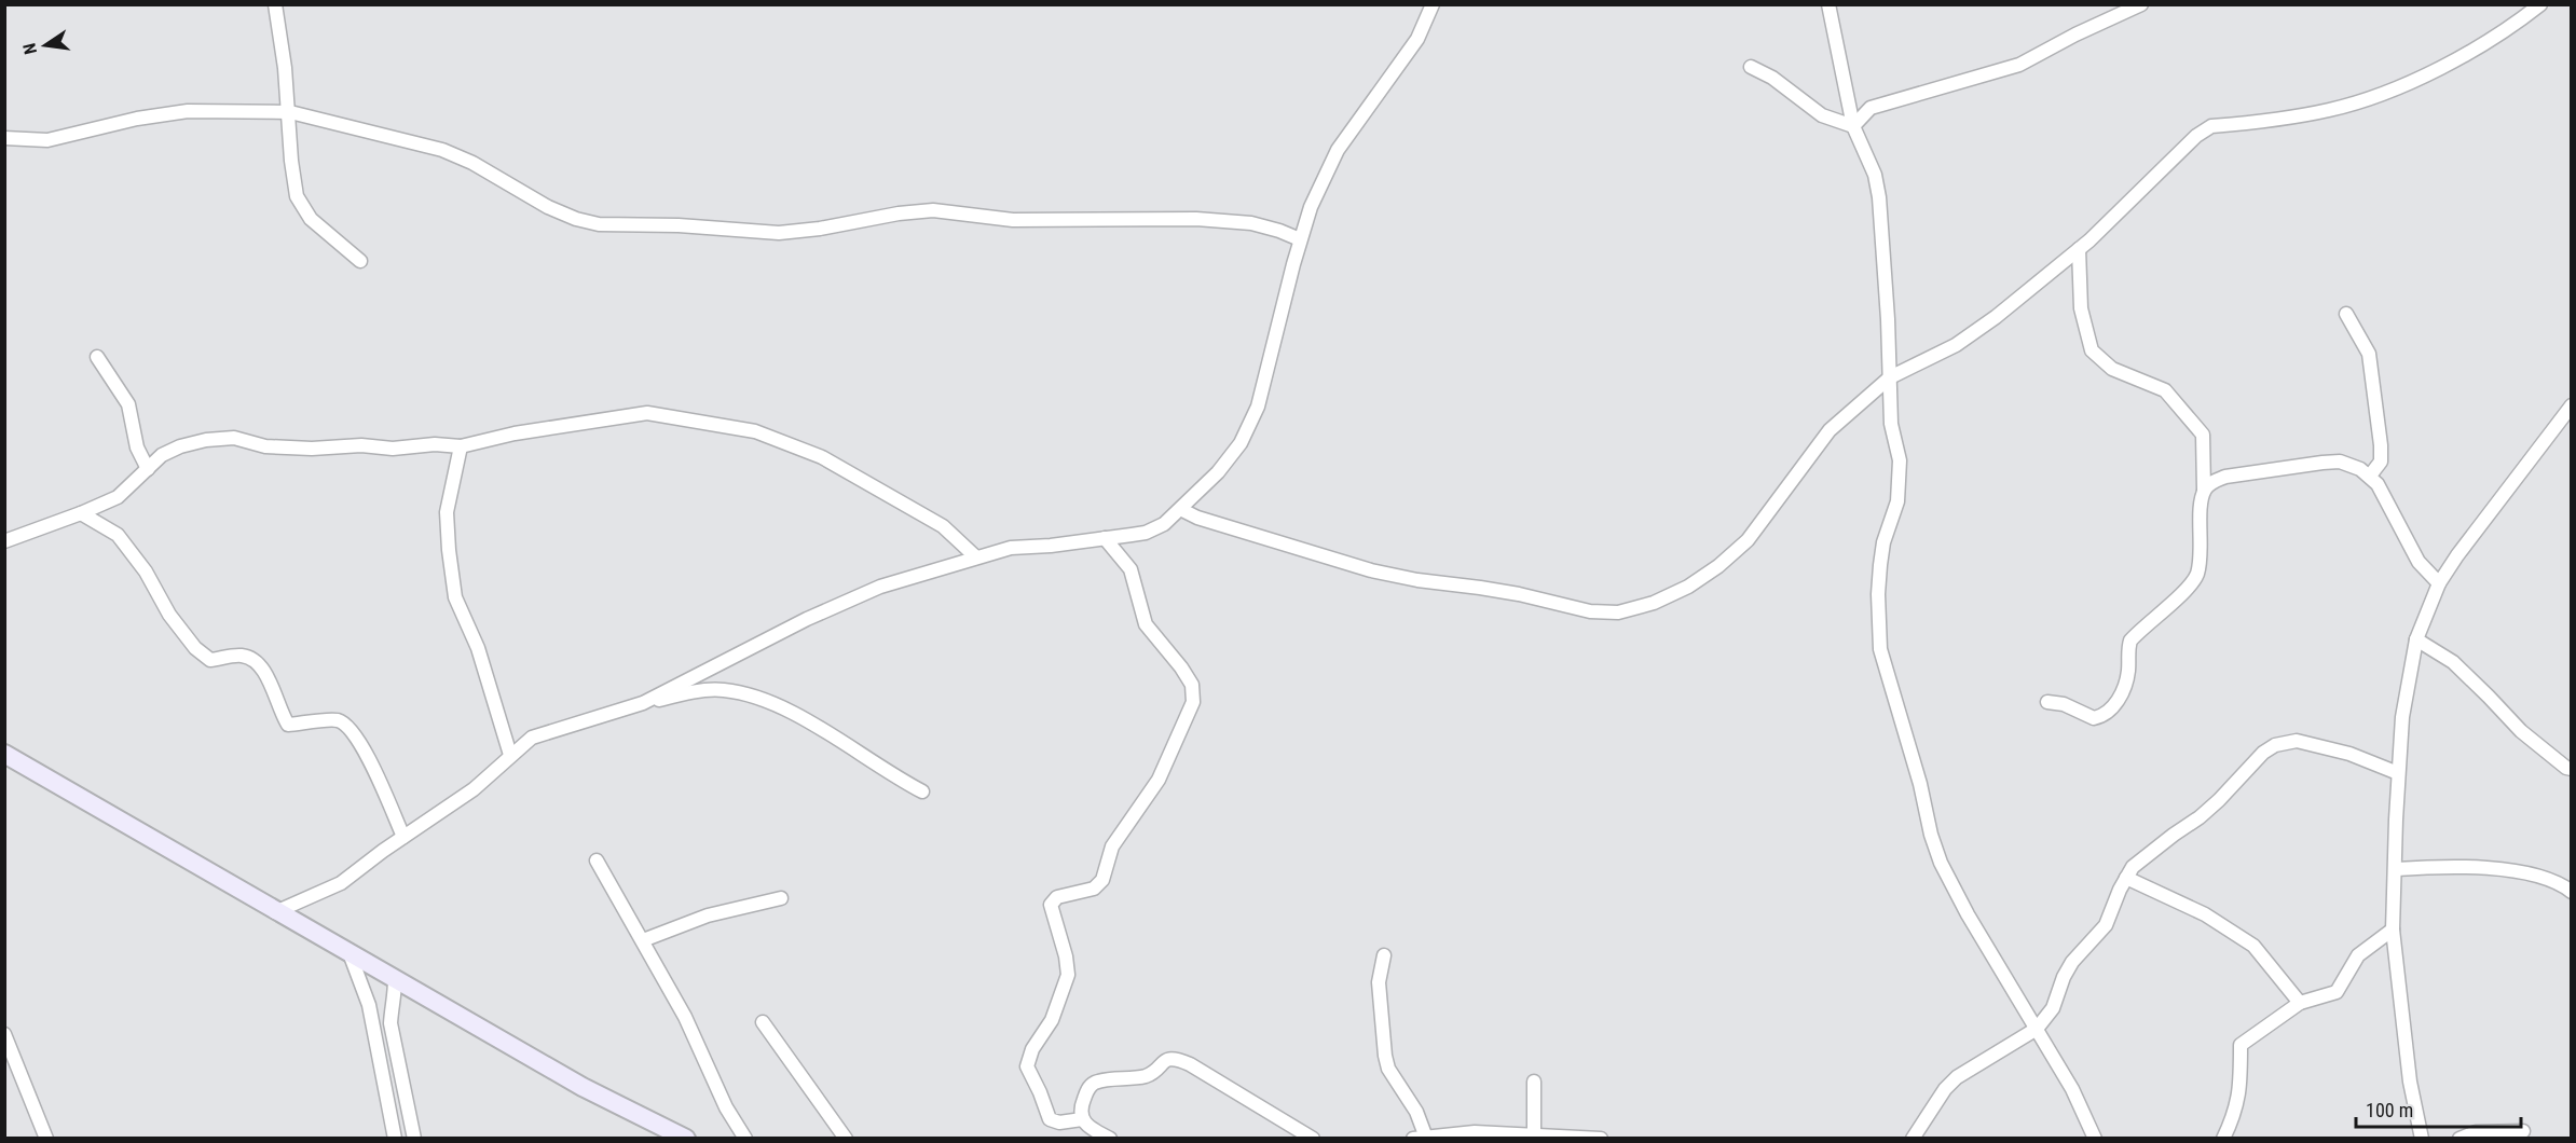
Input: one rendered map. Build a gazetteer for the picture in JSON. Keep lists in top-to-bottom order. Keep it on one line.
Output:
{"scale_bar":"100 m","north":"left"}
